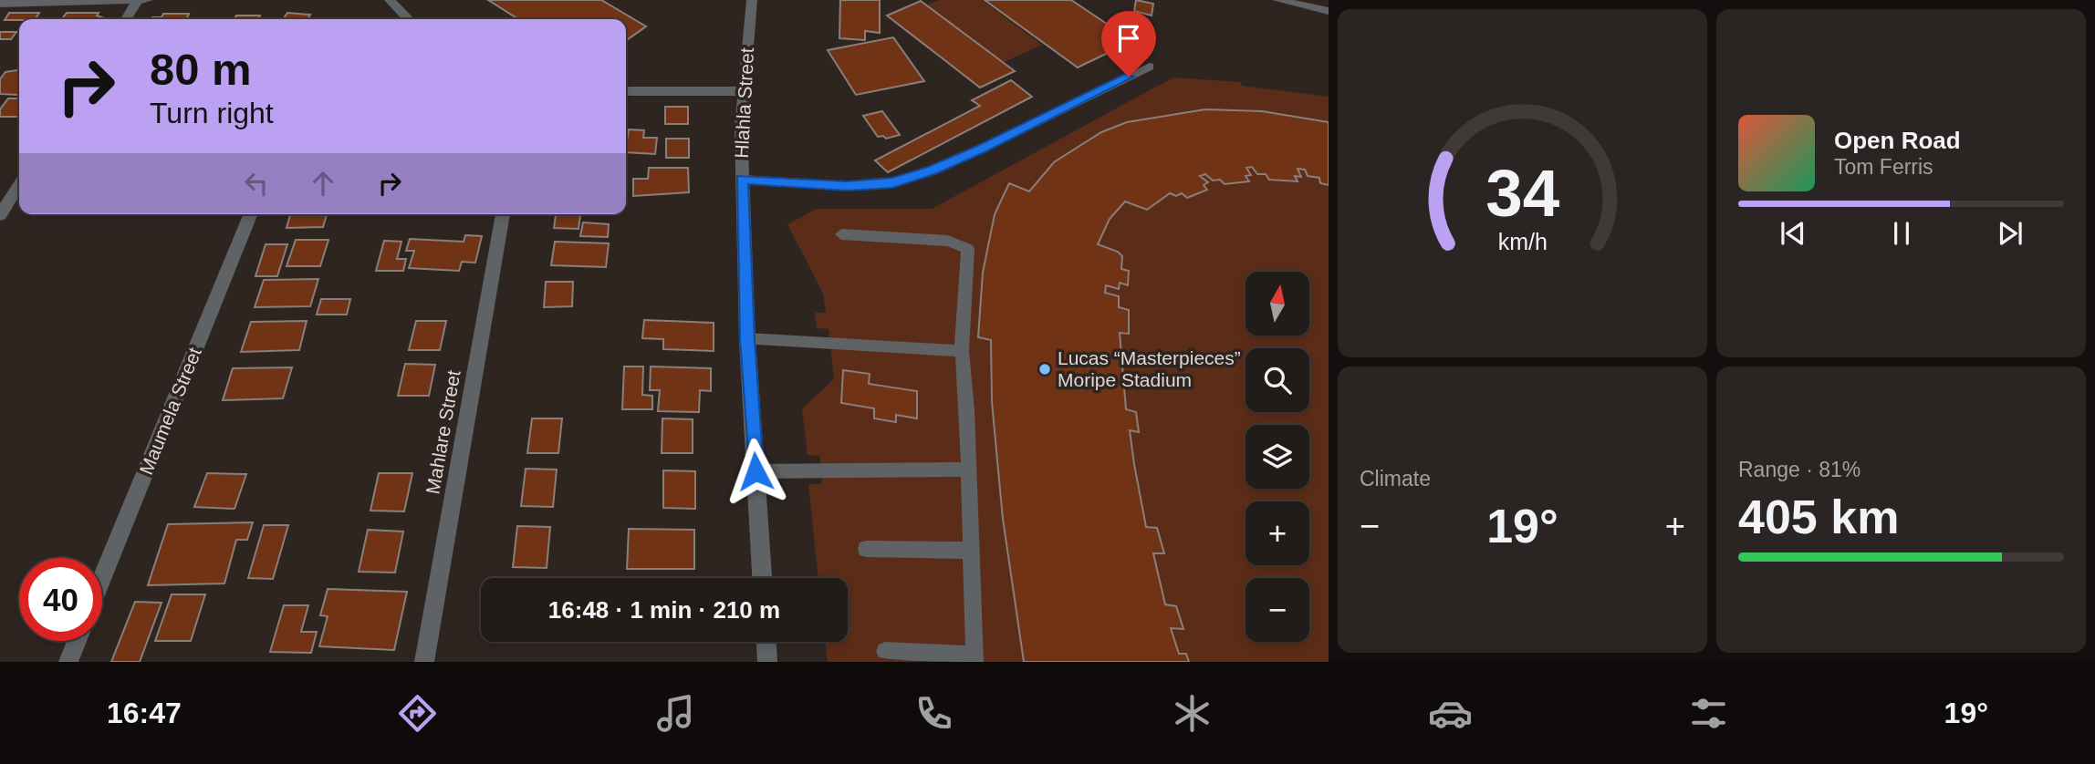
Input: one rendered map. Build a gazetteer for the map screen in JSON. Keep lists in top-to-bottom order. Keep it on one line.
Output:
{"streets":{"street":["Hlahla Street","Maumela Street","Mahlare Street"]},"places":["Lucas “Masterpieces” Moripe Stadium"],"north":"top","page":{"turn":["80 m","Turn right"],"song":["Open Road","Tom Ferris"],"map_buttons":["+","−"],"tile":["Climate",["Range · 81%","405 km"]],"heat":["−","19°","+"],"limit":"40","trip":"16:48 · 1 min · 210 m","tabs":["16:47","19°"],"gauge":["34","km/h"]}}
